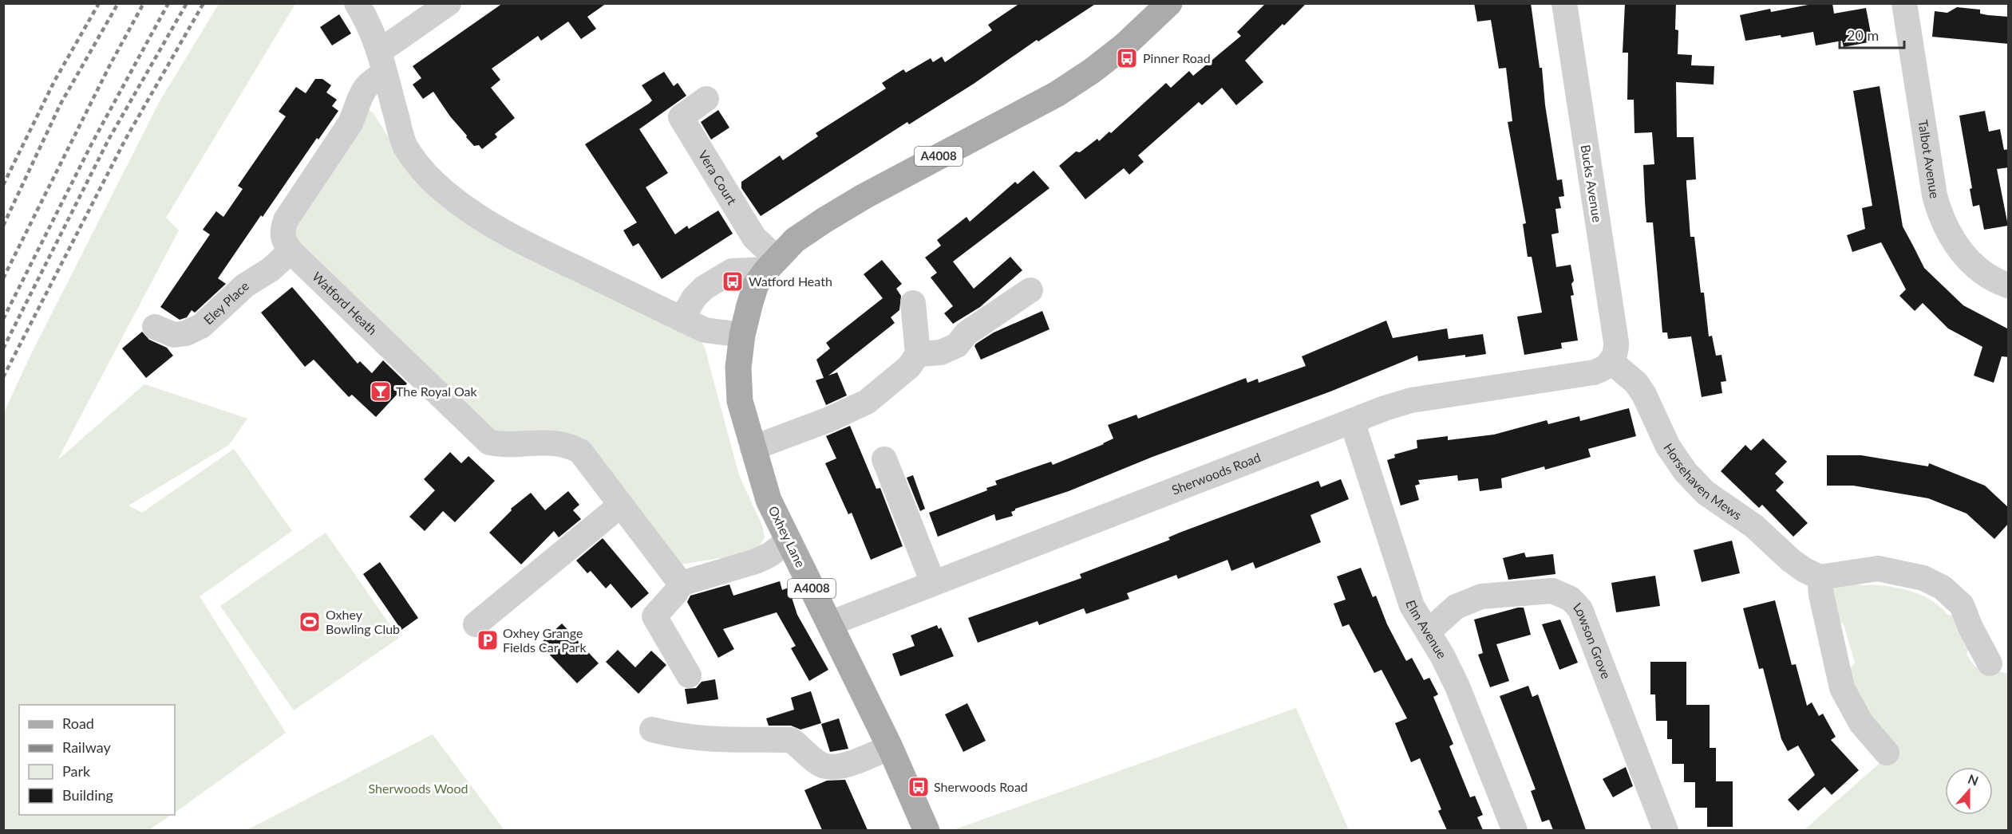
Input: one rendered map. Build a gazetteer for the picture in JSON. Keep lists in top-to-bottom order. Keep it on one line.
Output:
{"streets":{"main road":["A4008","Oxhey Lane"],"street":["Talbot Avenue","Vera Court","Bucks Avenue","Watford Heath","Eley Place","Sherwoods Road","Horsehaven Mews","Elm Avenue","Lowson Grove"]},"crossings":[["A4008","Vera Court"],["A4008","Oxhey Lane"],["Bucks Avenue","Sherwoods Road"],["Bucks Avenue","Horsehaven Mews"],["Watford Heath","Eley Place"],["Sherwoods Road","Horsehaven Mews"],["Sherwoods Road","Oxhey Lane"],["Sherwoods Road","Elm Avenue"],["Elm Avenue","Lowson Grove"]],"parks":["Sherwoods Wood"],"places":{"bus stop":["Pinner Road","Watford Heath","Sherwoods Road"],"bar":["The Royal Oak"],"sports":["Oxhey Bowling Club"],"parking":["Oxhey Grange Fields Car Park"]},"legend":["Road","Railway","Park","Building"],"scale_bar":"20 m","north":"top"}
